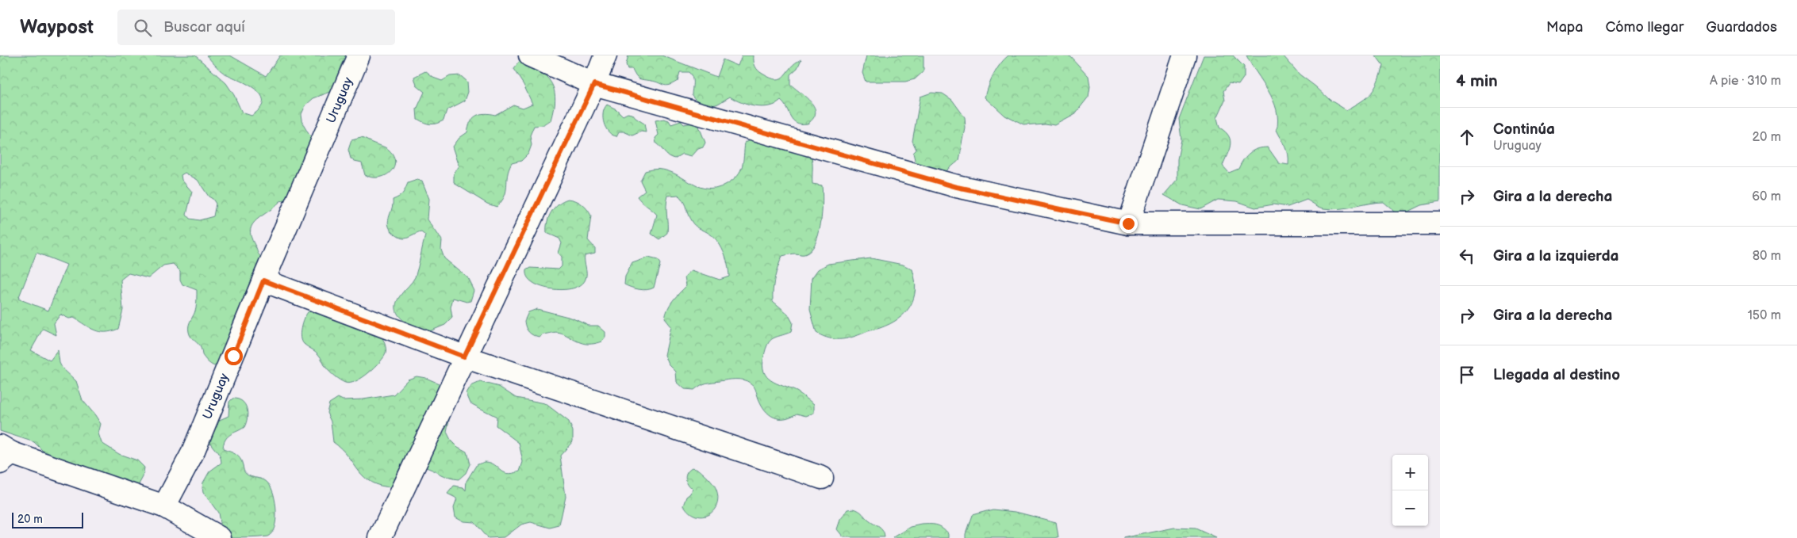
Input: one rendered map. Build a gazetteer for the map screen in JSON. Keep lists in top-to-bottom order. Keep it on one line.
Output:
{"streets":{"street":["Uruguay"]},"scale_bar":"20 m","page":{"header":"Waypost","search":"Buscar aquí","nav":["Mapa","Cómo llegar","Guardados"],"heading":["4 min","A pie · 310 m"],"list":[["Continúa","Uruguay","20 m"],["Gira a la derecha","60 m"],["Gira a la izquierda","80 m"],["Gira a la derecha","150 m"],"Llegada al destino"],"map_buttons":["+","−"],"scale":"20 m"}}
